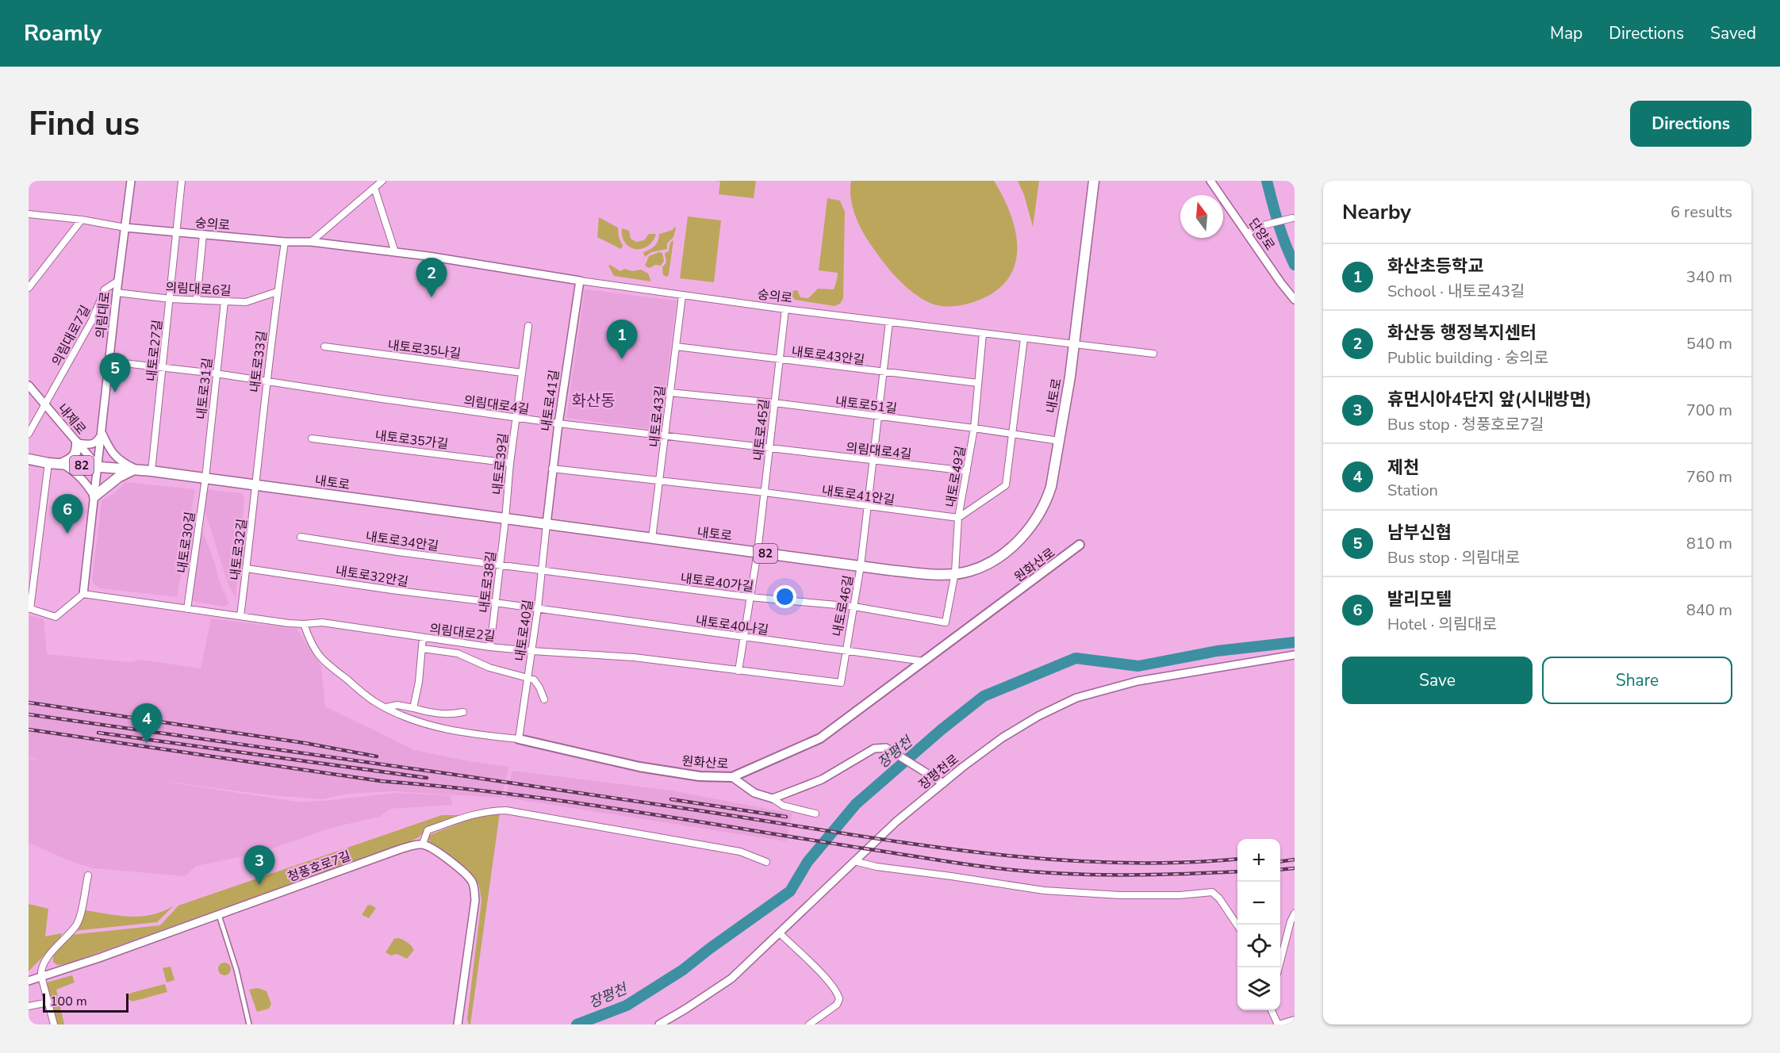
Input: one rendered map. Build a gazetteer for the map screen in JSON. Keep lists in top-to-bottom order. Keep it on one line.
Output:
{"streets":{"main road":["내토로","82","원화산로"],"street":["숭의로","단양로","의림대로6길","의림대로","의림대로7길","내토로35나길","내토로27길","내토로43안길","내토로33길","내토로31길","내토로41길","의림대로4길","내토로51길","내토로43길","내제로","내토로45길","내토로35가길","내토로39길","내토로49길","내토로41안길","내토로34안길","내토로30길","내토로32길","내토로32안길","내토로38길","내토로40가길","내토로46길","내토로40나길","내토로40길","의림대로2길","장평천로","청풍호로7길"]},"crossings":[["숭의로","의림대로"],["숭의로","내토로27길"],["숭의로","내토로33길"],["숭의로","내토로"],["숭의로","내토로41길"],["숭의로","내토로43길"],["숭의로","내토로45길"],["숭의로","내토로49길"],["숭의로","내토로46길"],["의림대로6길","의림대로"],["의림대로6길","내토로27길"],["의림대로6길","내토로33길"],["의림대로6길","내토로31길"],["의림대로","의림대로7길"],["의림대로","내토로"],["의림대로","의림대로4길"],["의림대로","내제로"],["의림대로","의림대로2길"],["의림대로7길","내제로"],["내토로35나길","내토로39길"],["내토로27길","내토로"],["내토로27길","의림대로4길"],["내토로43안길","내토로43길"],["내토로43안길","내토로45길"],["내토로43안길","내토로49길"],["내토로43안길","내토로46길"],["내토로33길","내토로"],["내토로33길","의림대로4길"],["내토로33길","내토로32길"],["내토로31길","내토로"],["내토로31길","의림대로4길"],["내토로31길","내토로30길"],["내토로","내토로41길"],["내토로","내토로51길"],["내토로","내토로43길"],["내토로","내제로"],["내토로","내토로45길"],["내토로","내토로39길"],["내토로","내토로49길"],["내토로","내토로30길"],["내토로","내토로32길"],["내토로","내토로38길"],["내토로","내토로46길"],["내토로","내토로40길"],["내토로41길","의림대로4길"],["내토로41길","내토로41안길"],["내토로41길","내토로40길"],["의림대로4길","내토로43길"],["의림대로4길","내토로45길"],["의림대로4길","내토로39길"],["의림대로4길","내토로49길"],["의림대로4길","내토로46길"],["내토로51길","내토로43길"],["내토로51길","내토로45길"],["내토로51길","내토로49길"],["내토로51길","내토로46길"],["내토로43길","내토로41안길"],["내토로45길","내토로41안길"],["내토로45길","내토로40가길"],["내토로45길","내토로40나길"],["내토로45길","의림대로2길"],["내토로35가길","내토로39길"],["내토로39길","내토로38길"],["내토로49길","내토로41안길"],["내토로49길","내토로40가길"],["내토로41안길","내토로46길"],["내토로34안길","내토로38길"],["내토로34안길","내토로40가길"],["내토로34안길","내토로40길"],["내토로30길","의림대로2길"],["내토로32길","내토로32안길"],["내토로32길","의림대로2길"],["원화산로","내토로40나길"],["원화산로","내토로40길"],["원화산로","의림대로2길"],["내토로32안길","내토로38길"],["내토로32안길","내토로40나길"],["내토로32안길","내토로40길"],["내토로38길","의림대로2길"],["내토로40가길","내토로46길"],["내토로40가길","내토로40길"],["내토로46길","내토로40나길"],["내토로46길","의림대로2길"],["내토로40나길","내토로40길"],["내토로40길","의림대로2길"]],"districts":["화산동"],"water":["장평천"],"scale_bar":"100 m","north":"top","page":{"header":"Roamly","nav":["Map","Directions","Saved"],"buttons":["Directions",["Save","Share"]],"title":"Find us","heading":["Nearby","6 results"],"list":[{"mark":"1","name":"화산초등학교","note":"School · 내토로43길","value":"340 m"},{"mark":"2","name":"화산동 행정복지센터","note":"Public building · 숭의로","value":"540 m"},{"mark":"3","name":"휴먼시아4단지 앞(시내방면)","note":"Bus stop · 청풍호로7길","value":"700 m"},{"mark":"4","name":"제천","note":"Station","value":"760 m"},{"mark":"5","name":"남부신협","note":"Bus stop · 의림대로","value":"810 m"},{"mark":"6","name":"발리모텔","note":"Hotel · 의림대로","value":"840 m"}],"pins":["2","1","5","6","4","3"],"map_buttons":["+","−"],"scale":"100 m"}}
